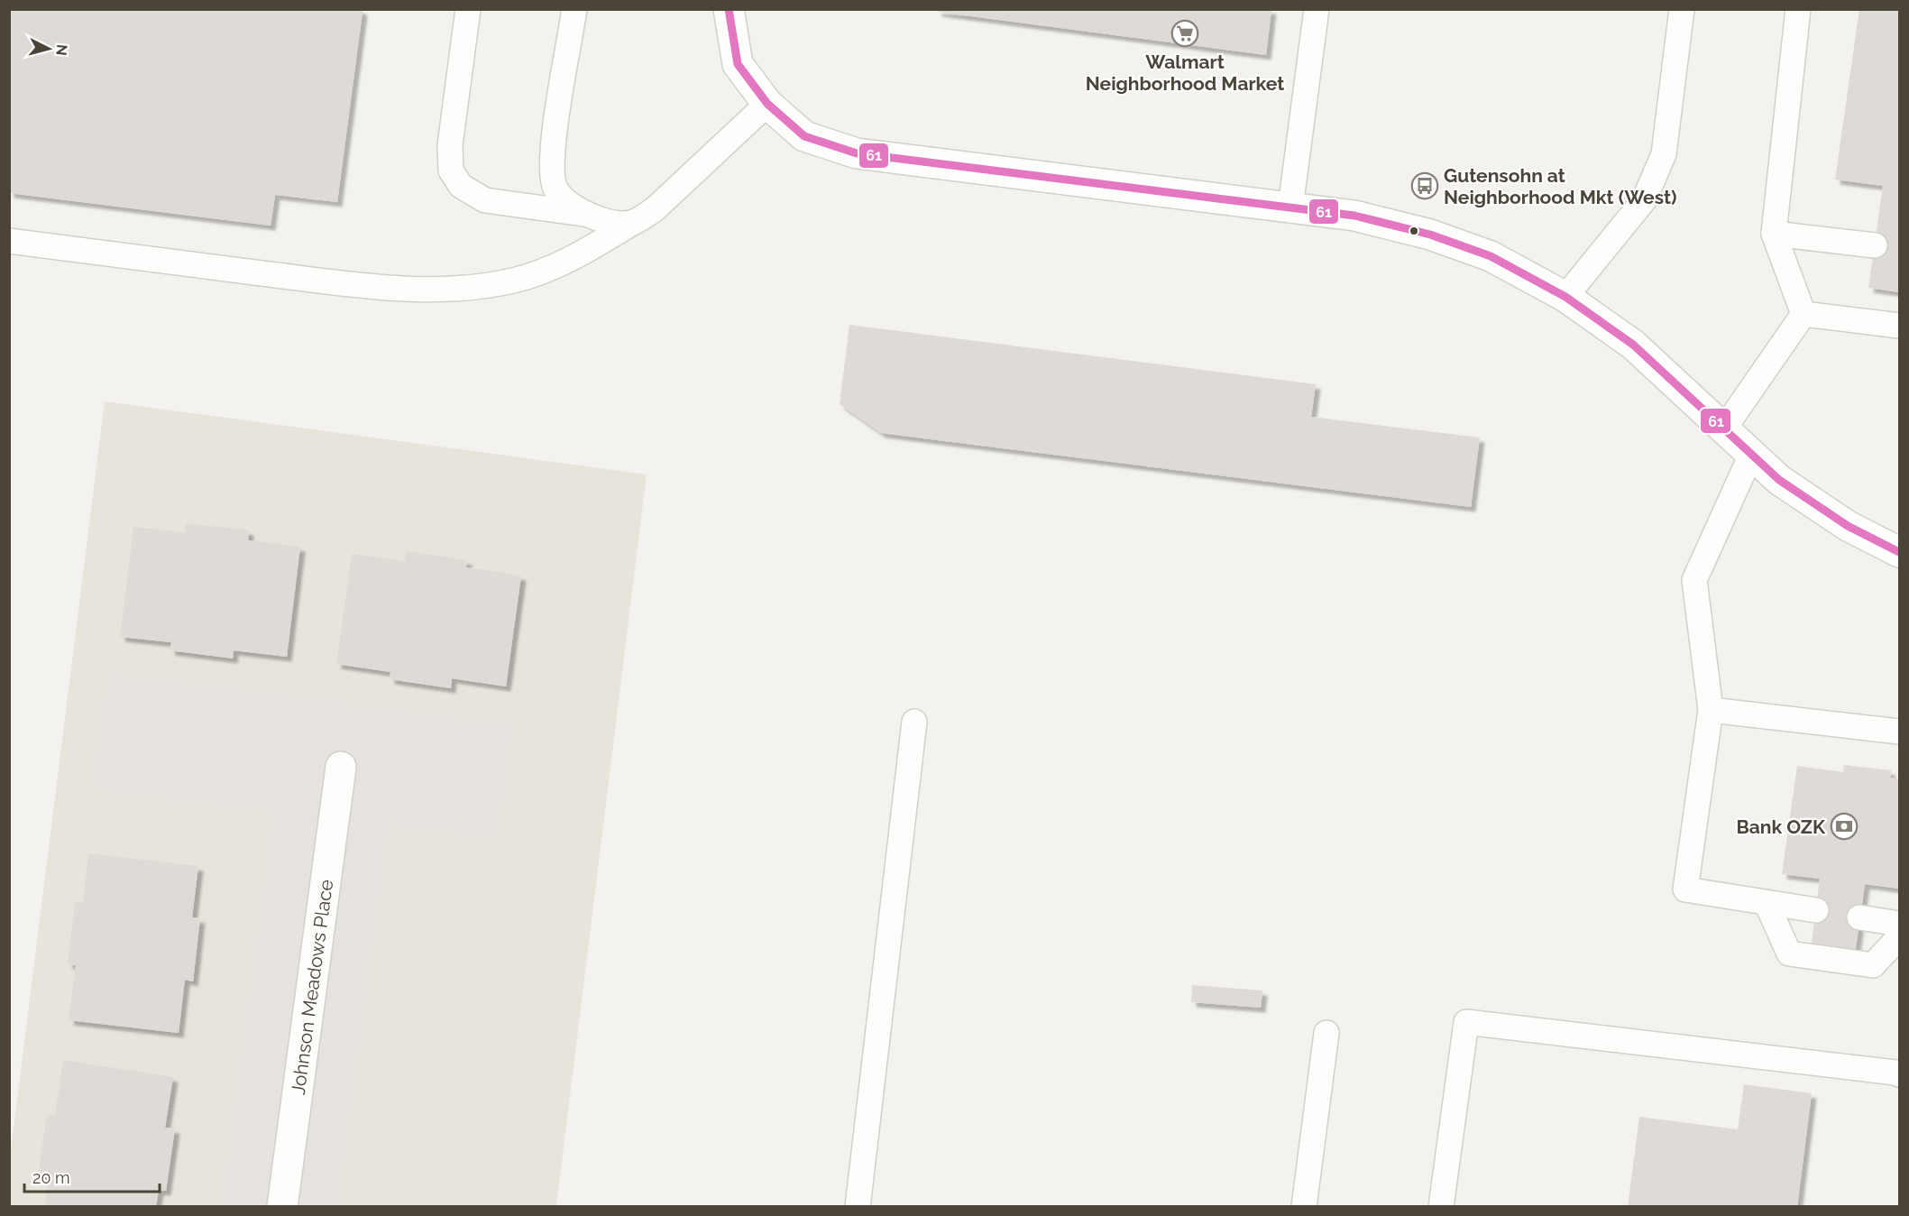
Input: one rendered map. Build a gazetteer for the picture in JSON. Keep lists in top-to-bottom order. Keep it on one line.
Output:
{"streets":{"street":["Johnson Meadows Place"]},"places":{"supermarket":["Walmart Neighborhood Market"],"bus stop":["Gutensohn at Neighborhood Mkt (West)"],"bank":["Bank OZK"]},"lines":["transit line 61"],"scale_bar":"20 m","north":"right"}
